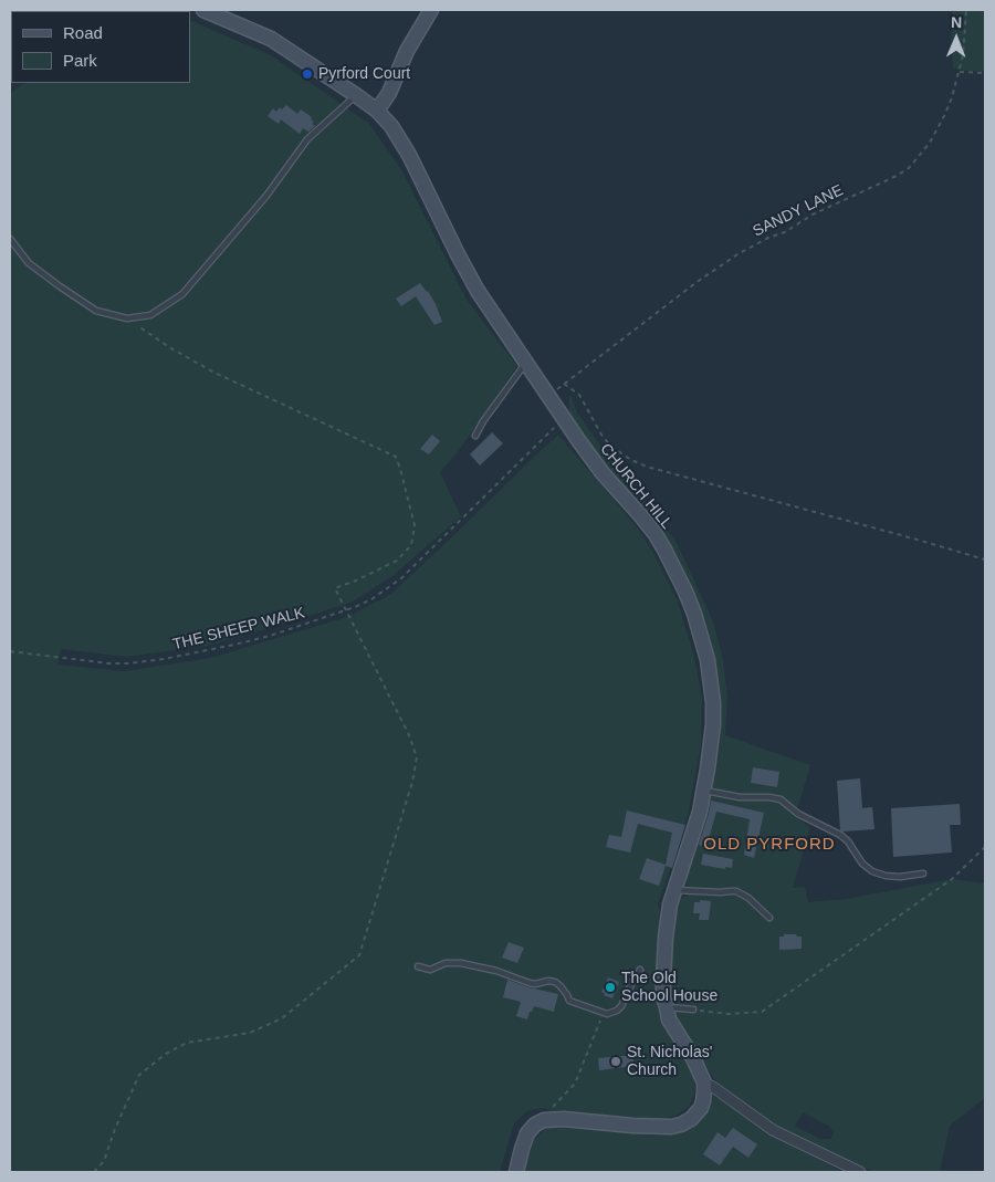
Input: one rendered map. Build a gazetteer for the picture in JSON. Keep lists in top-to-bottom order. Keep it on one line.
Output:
{"streets":{"main road":["CHURCH HILL"],"path":["SANDY LANE","THE SHEEP WALK"]},"crossings":[["CHURCH HILL","THE SHEEP WALK"]],"districts":["OLD PYRFORD"],"places":["Pyrford Court","The Old School House","St. Nicholas' Church"],"legend":["Road","Park"],"north":"top"}
